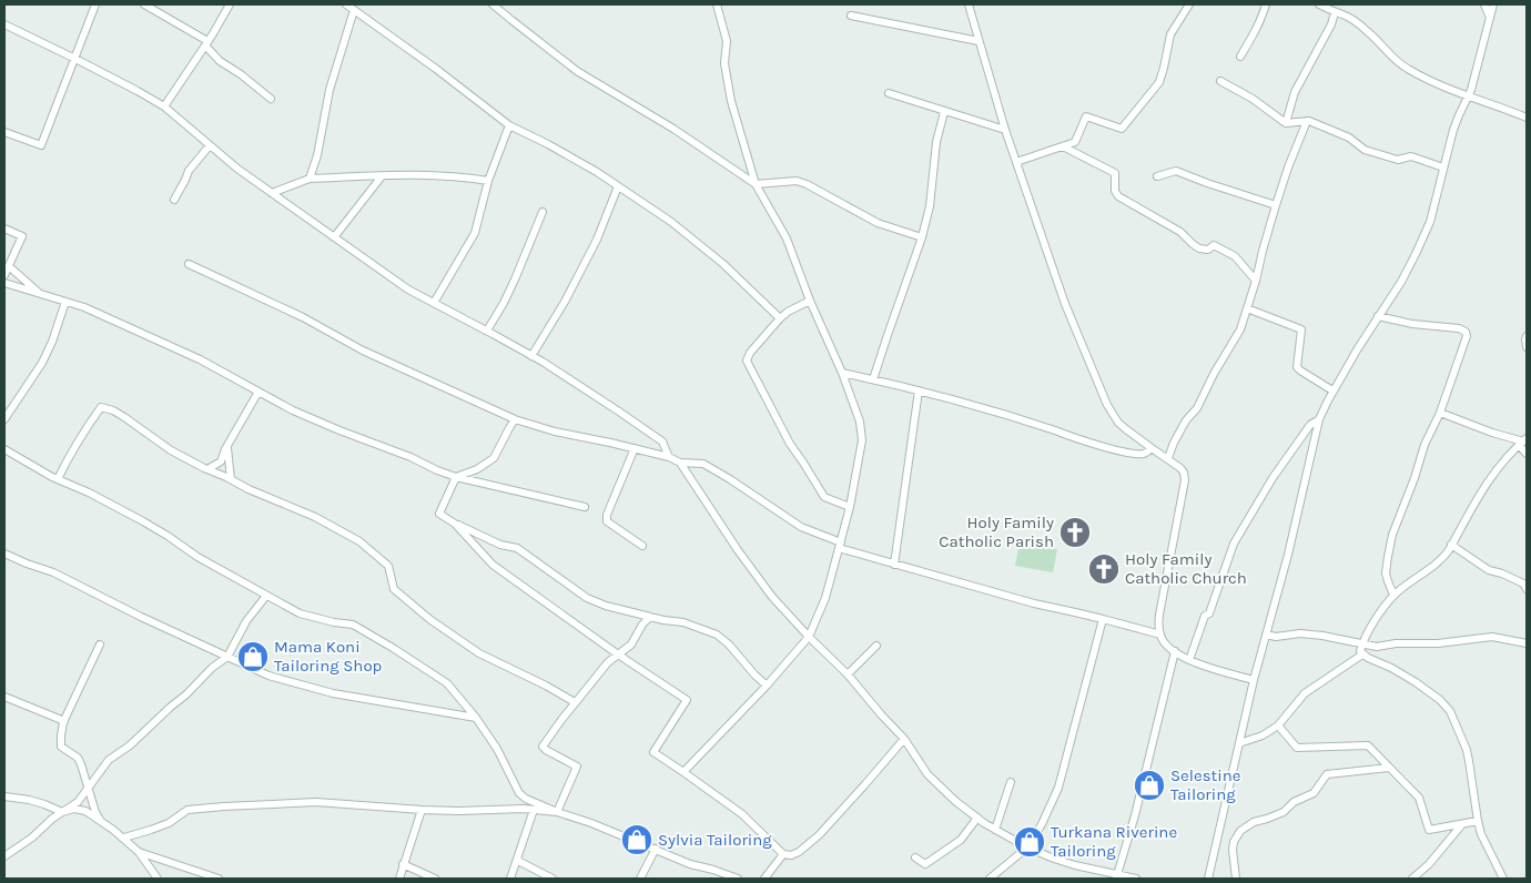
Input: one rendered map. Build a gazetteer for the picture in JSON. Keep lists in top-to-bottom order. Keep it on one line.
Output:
{"places":{"church":["Holy Family Catholic Parish","Holy Family Catholic Church"],"shop":["Mama Koni Tailoring Shop","Selestine Tailoring","Sylvia Tailoring","Turkana Riverine Tailoring"]}}
